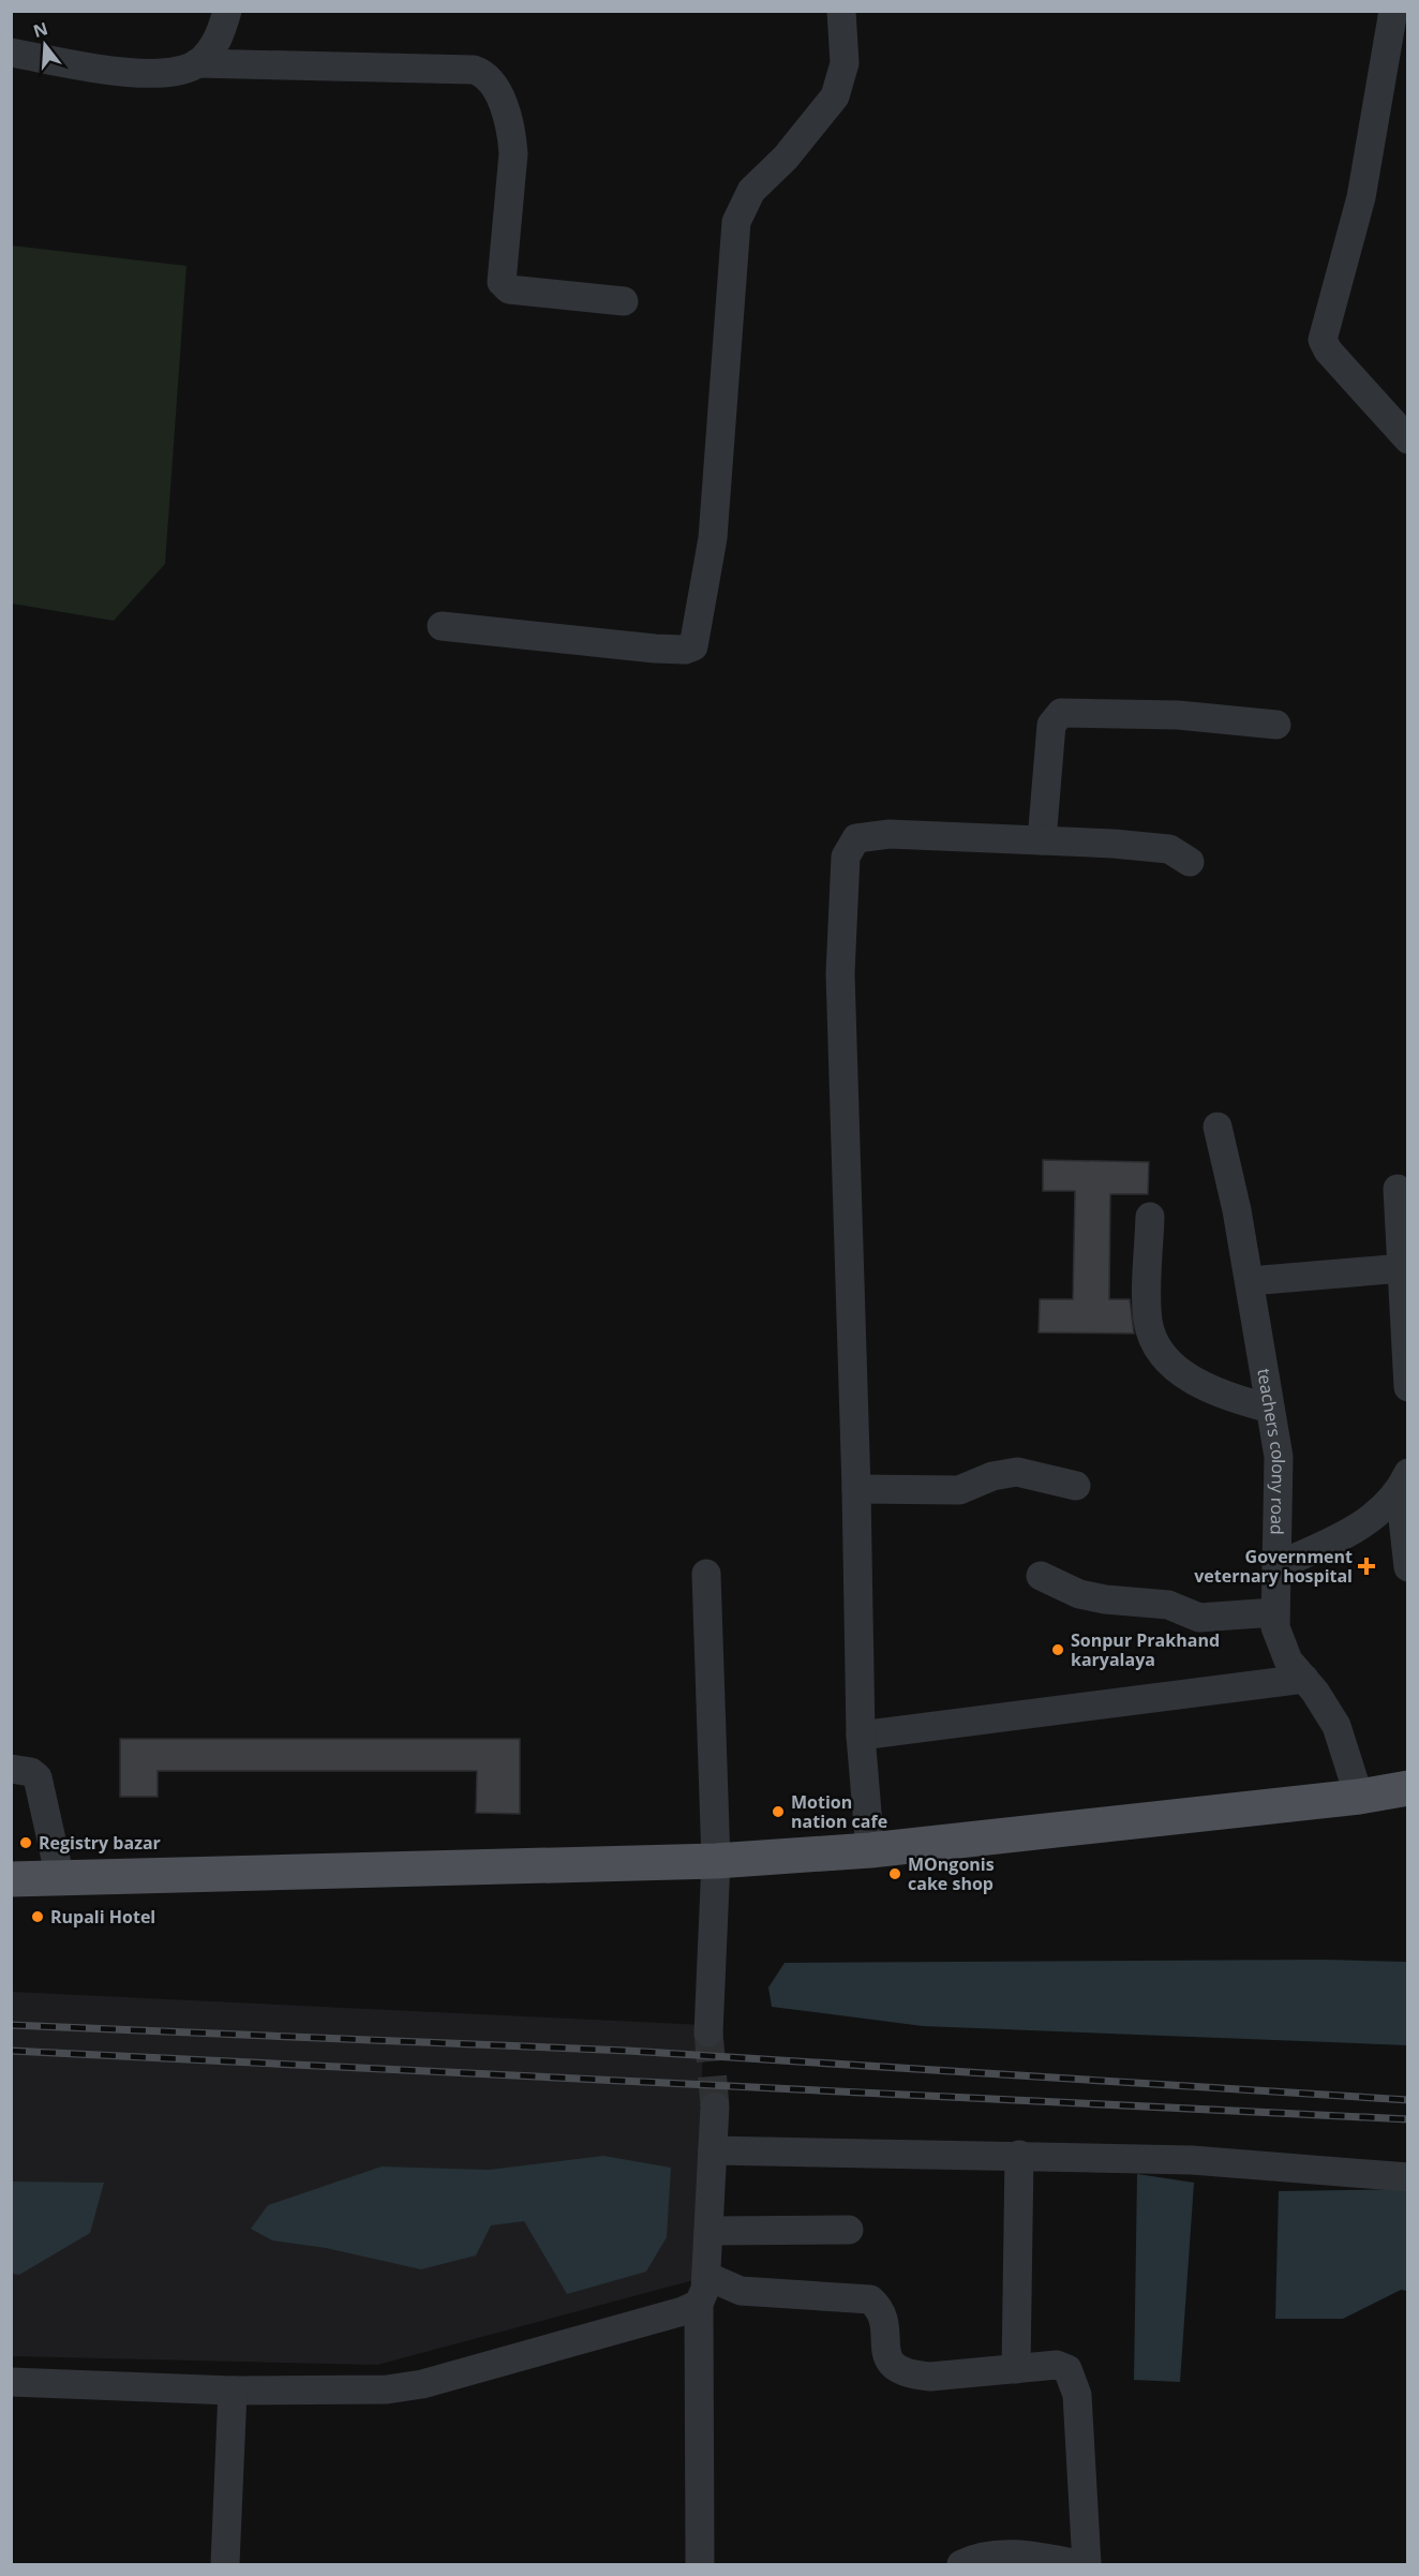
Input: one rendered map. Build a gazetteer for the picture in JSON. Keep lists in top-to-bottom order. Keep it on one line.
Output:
{"streets":{"street":["teachers colony road"]},"places":{"health":["Government veternary hospital"],"other":["Sonpur Prakhand karyalaya","Motion nation cafe","Registry bazar","MOngonis cake shop","Rupali Hotel"]},"north":"top"}
